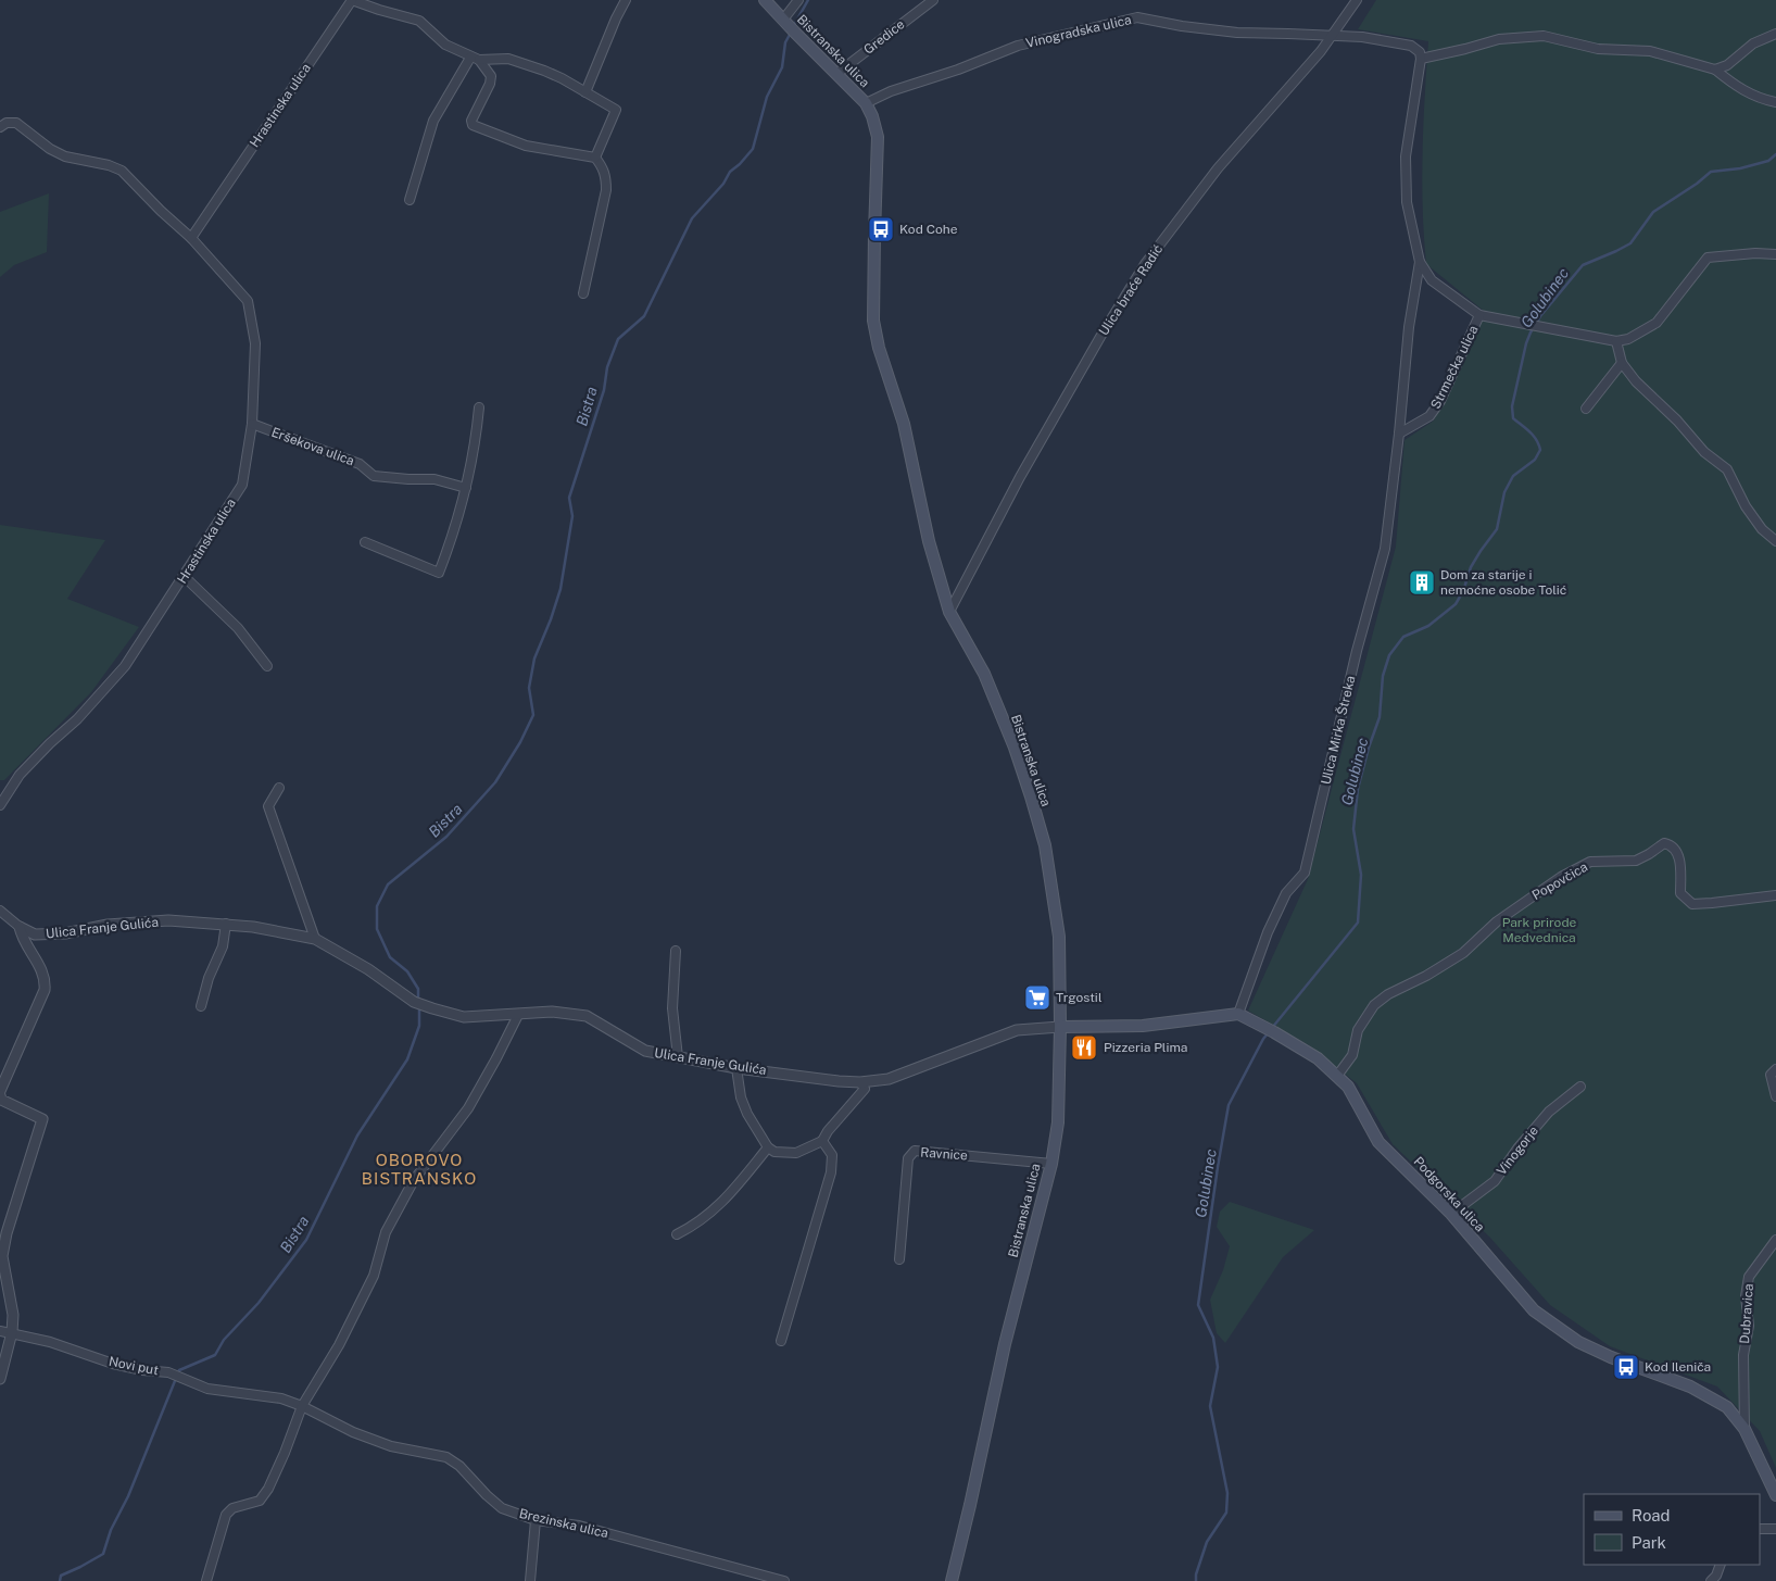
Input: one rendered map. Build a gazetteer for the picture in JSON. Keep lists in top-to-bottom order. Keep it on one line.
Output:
{"streets":{"main road":["Bistranska ulica","Podgorska ulica"],"street":["Vinogradska ulica","Gredice","Hrastinska ulica","Ulica braće Radić","Strmečka ulica","Eršekova ulica","Ulica Mirka Štreka","Popovčica","Ulica Franje Gulića","Vinogorje","Ravnice","Dubravica","Novi put","Brezinska ulica"]},"crossings":[["Vinogradska ulica","Bistranska ulica"],["Vinogradska ulica","Ulica braće Radić"],["Gredice","Bistranska ulica"],["Bistranska ulica","Ulica braće Radić"],["Bistranska ulica","Ulica Franje Gulića"],["Bistranska ulica","Ravnice"],["Hrastinska ulica","Eršekova ulica"],["Strmečka ulica","Ulica Mirka Štreka"],["Ulica Mirka Štreka","Podgorska ulica"],["Popovčica","Podgorska ulica"],["Vinogorje","Podgorska ulica"],["Podgorska ulica","Dubravica"],["Novi put","Brezinska ulica"]],"districts":["OBOROVO BISTRANSKO"],"water":["Golubinec","Bistra"],"parks":["Park prirode Medvednica"],"places":{"bus stop":["Kod Cohe","Kod Ileniča"],"building":["Dom za starije i nemoćne osobe Tolić"],"supermarket":["Trgostil"],"restaurant":["Pizzeria Plima"]},"legend":["Road","Park"]}
